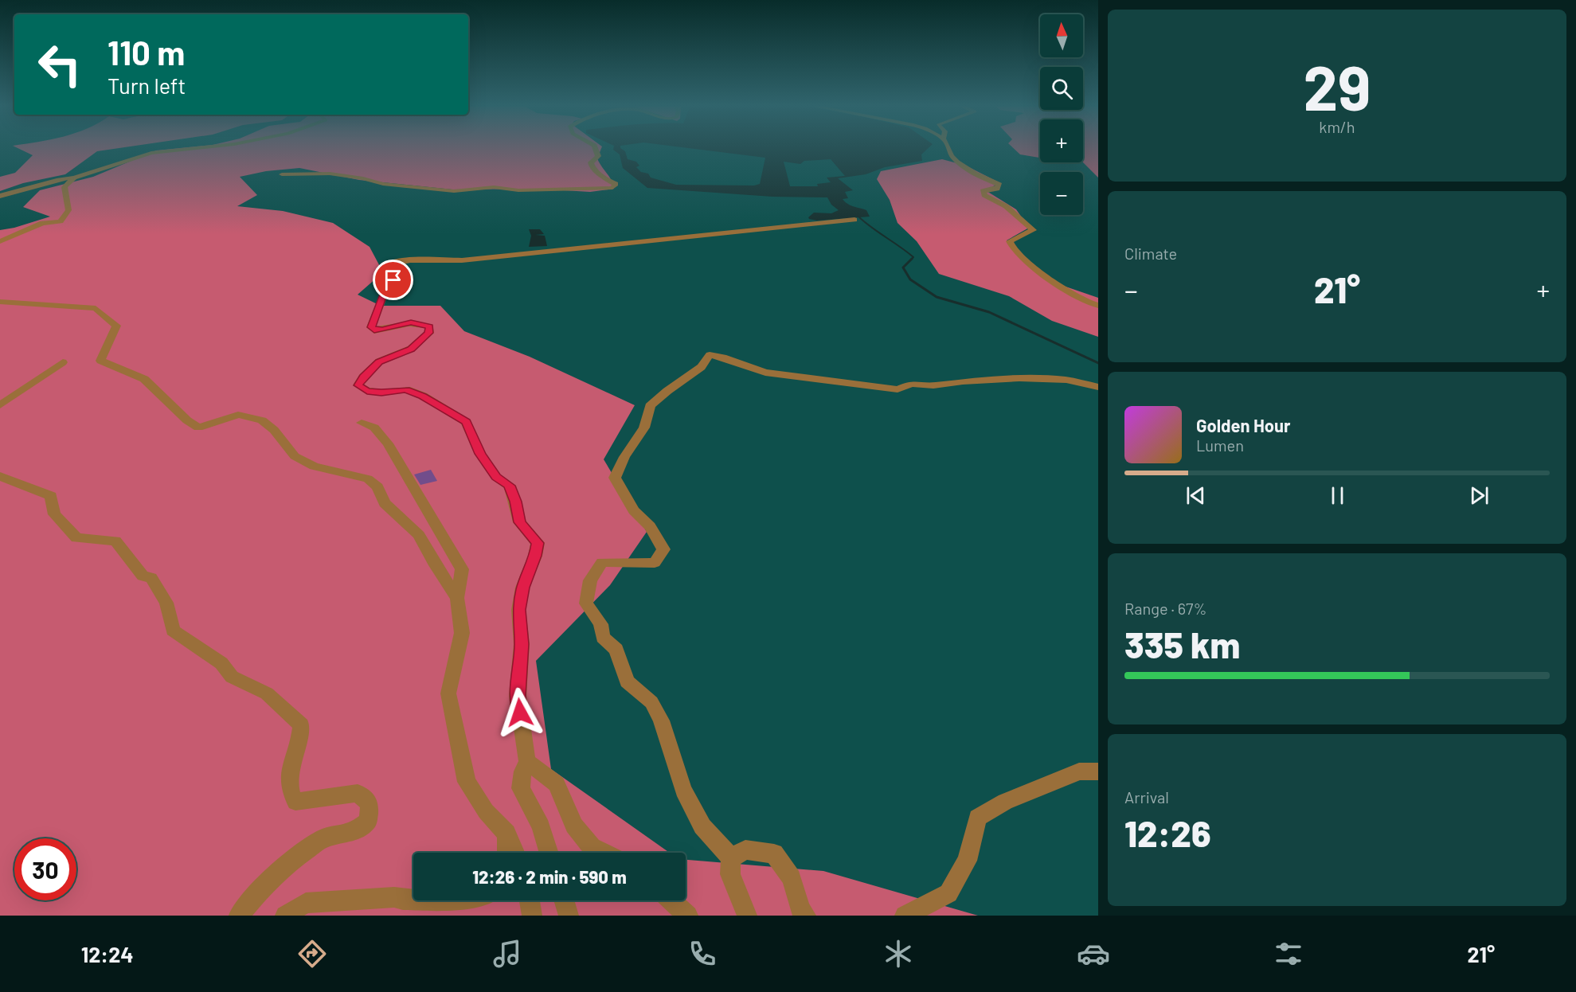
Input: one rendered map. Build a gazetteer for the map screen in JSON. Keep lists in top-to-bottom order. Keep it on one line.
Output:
{"north":"top","page":{"tile":[["29","km/h"],"Climate",["Range · 67%","335 km"],["Arrival","12:26"]],"map_buttons":["+","−"],"turn":["110 m","Turn left"],"heat":["−","21°","+"],"song":["Golden Hour","Lumen"],"limit":"30","trip":"12:26 · 2 min · 590 m","tabs":["12:24","21°"]}}
